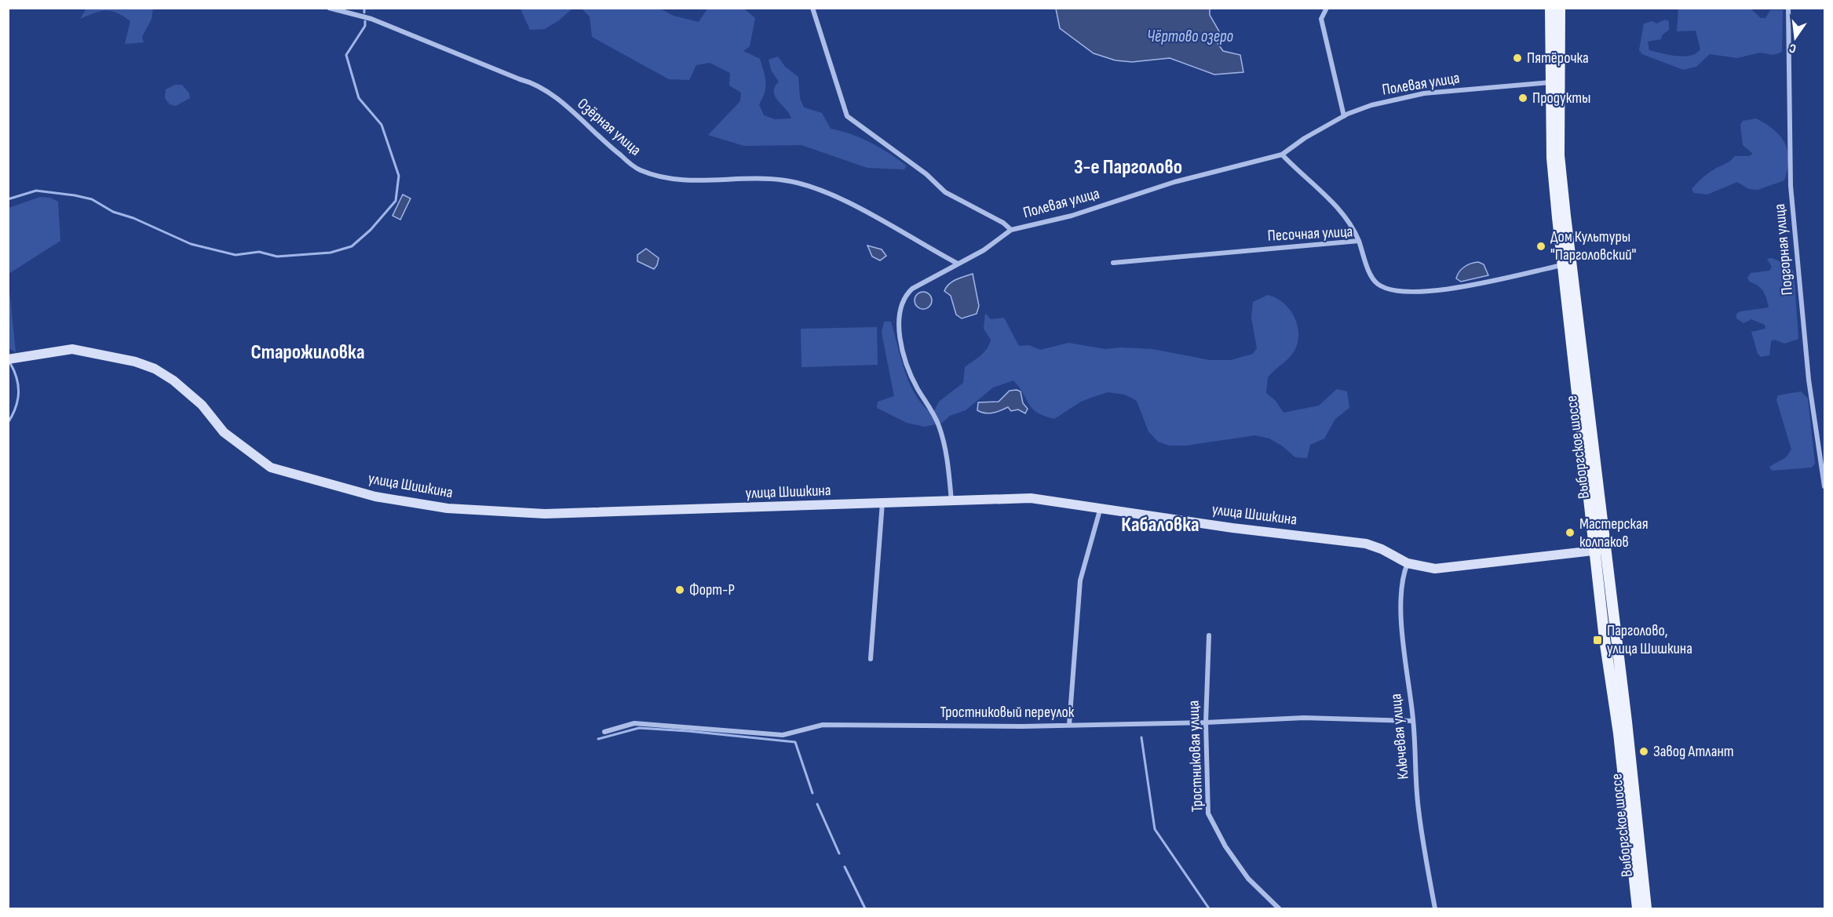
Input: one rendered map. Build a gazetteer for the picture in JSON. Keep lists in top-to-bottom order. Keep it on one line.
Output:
{"streets":{"main road":["Выборгское шоссе"],"street":["Полевая улица","Озёрная улица","Песочная улица","Подгорная улица","улица Шишкина","Тростниковый переулок","Ключевая улица","Тростниковая улица"]},"crossings":[["Полевая улица","Выборгское шоссе"],["Песочная улица","Выборгское шоссе"],["Выборгское шоссе","улица Шишкина"],["улица Шишкина","Ключевая улица"],["Тростниковый переулок","Ключевая улица"],["Тростниковый переулок","Тростниковая улица"]],"districts":["3-е Парголово","Старожиловка","Кабаловка"],"water":["Чёртово озеро"],"places":{"other":["Пятёрочка","Продукты","Дом Культуры \"Парголовский\"","Мастерская колпаков","Форт-Р","Завод Атлант"],"transit":["Парголово, улица Шишкина"]},"north":"bottom"}
